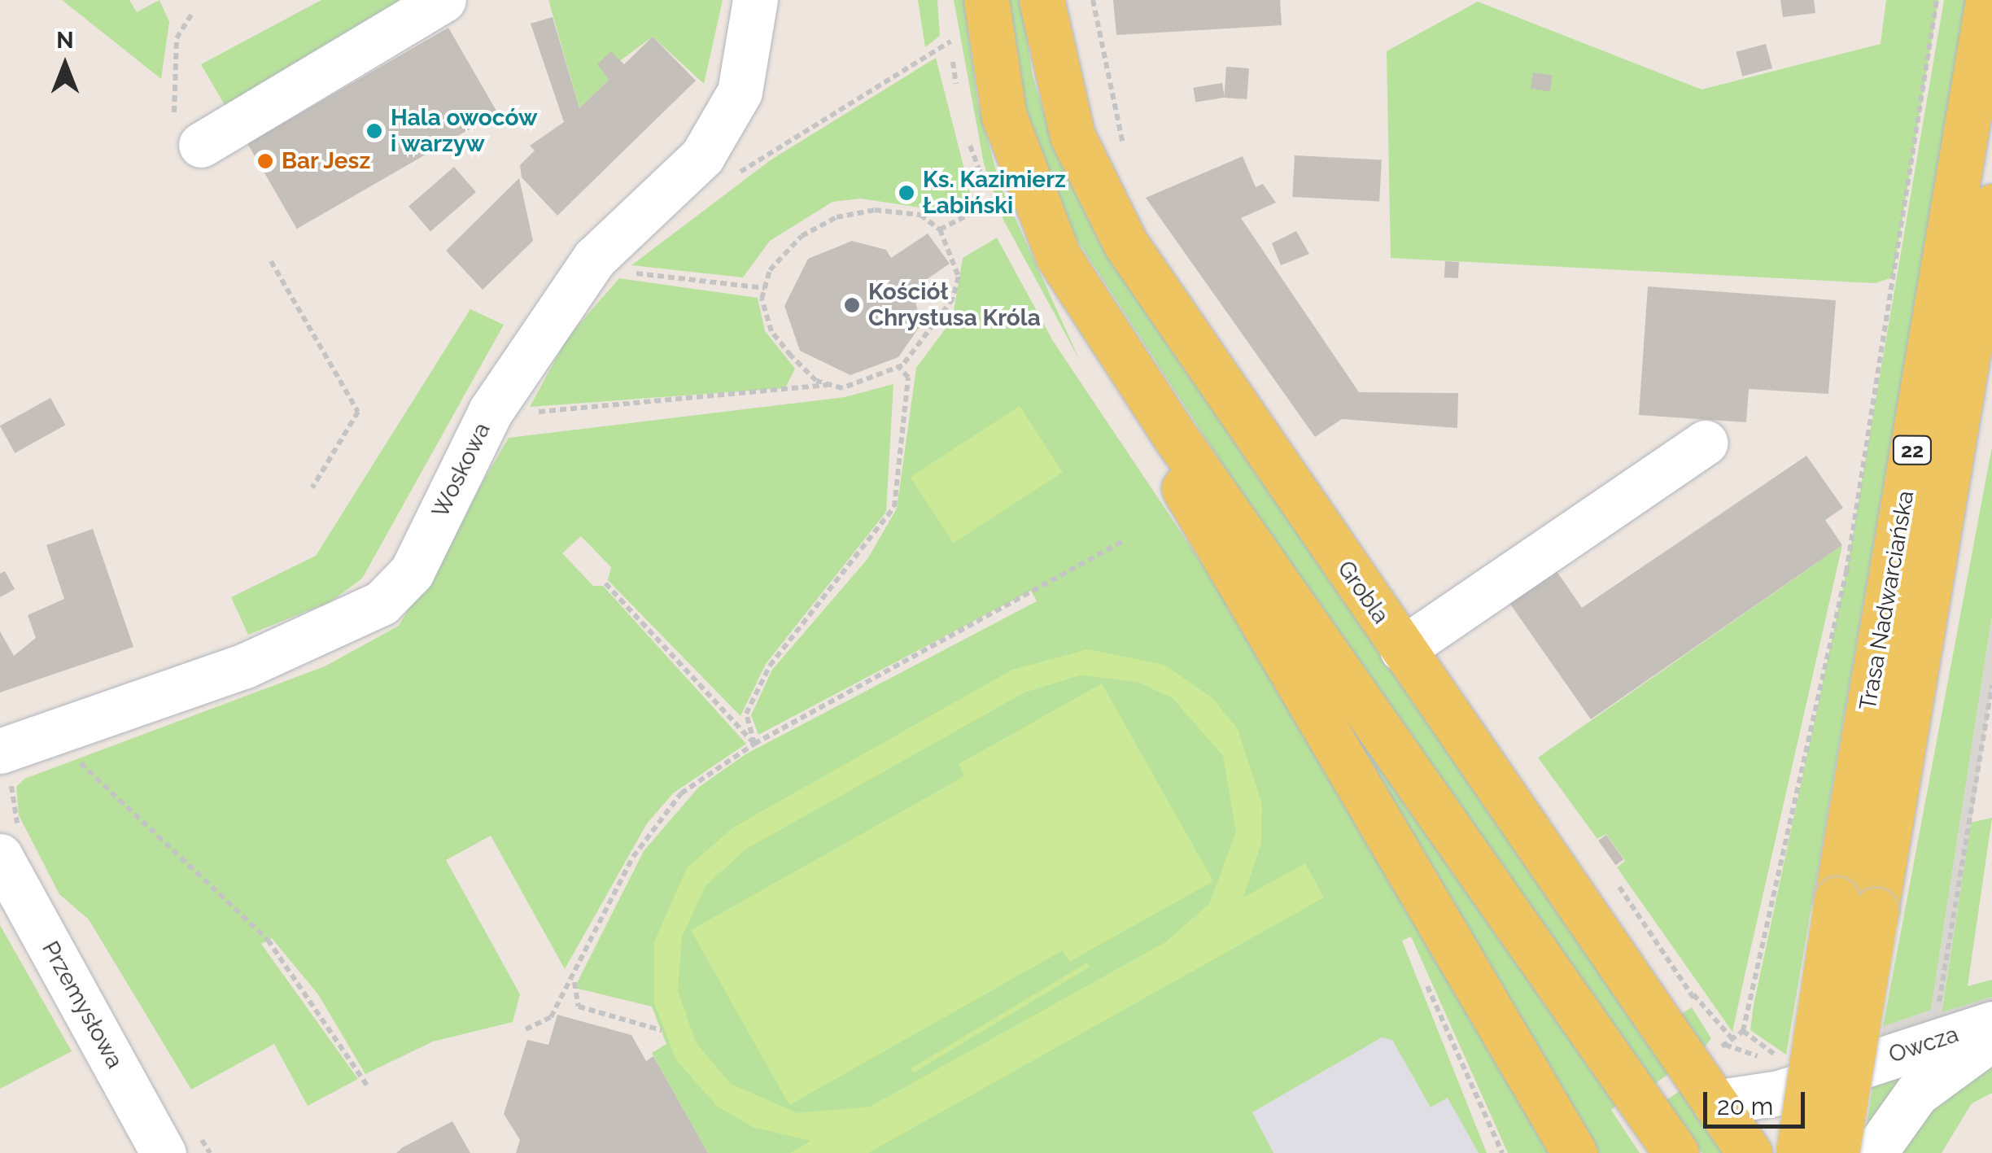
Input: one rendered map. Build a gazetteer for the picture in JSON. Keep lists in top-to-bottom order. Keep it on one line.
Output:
{"streets":{"main road":["22","Grobla","Trasa Nadwarciańska"],"street":["Woskowa","Przemysłowa","Owcza"]},"crossings":[["Grobla","Owcza"]],"places":["Hala owoców i warzyw","Bar Jesz","Ks. Kazimierz Łabiński","Kościół Chrystusa Króla"],"scale_bar":"20 m","north":"top"}
